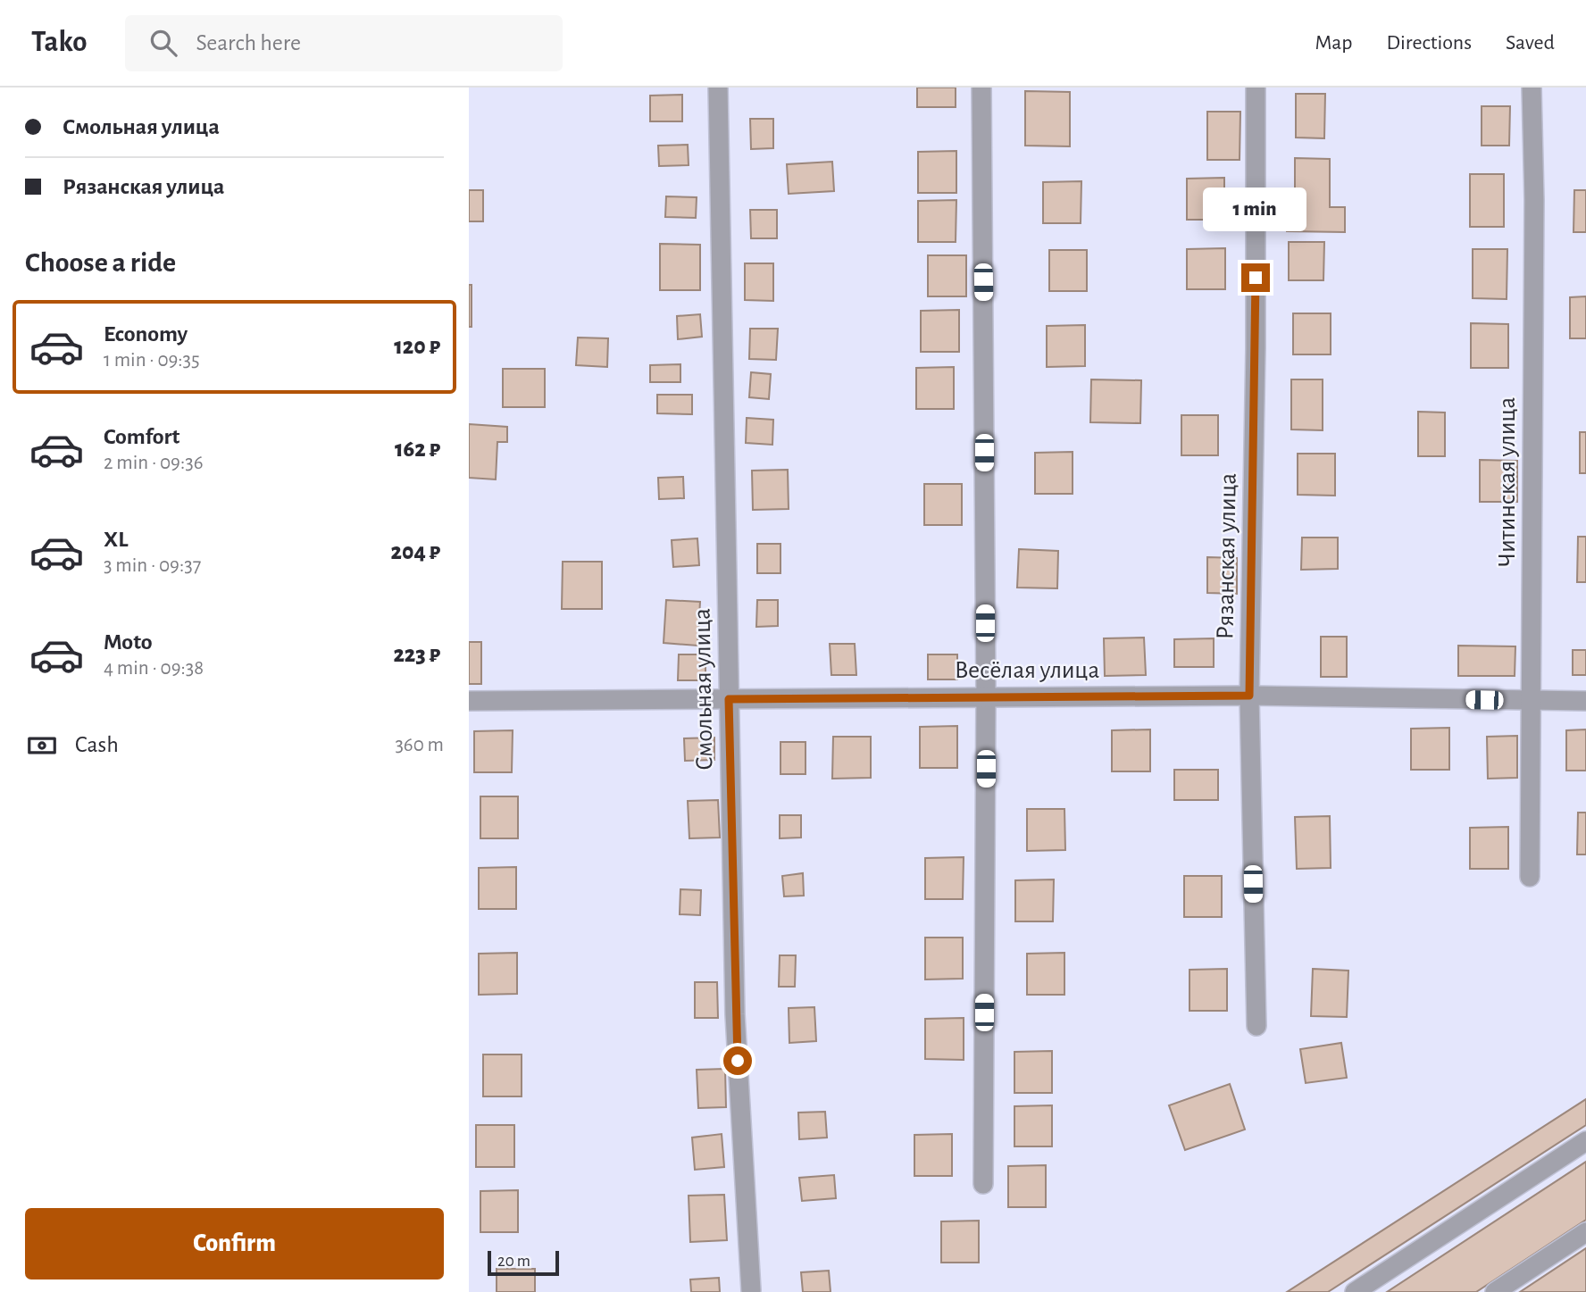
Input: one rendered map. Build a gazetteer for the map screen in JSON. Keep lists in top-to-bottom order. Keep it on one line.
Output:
{"streets":{"street":["Читинская улица","Рязанская улица","Весёлая улица","Смольная улица"]},"crossings":[["Читинская улица","Весёлая улица"],["Рязанская улица","Весёлая улица"],["Весёлая улица","Смольная улица"]],"scale_bar":"20 m","page":{"header":"Tako","search":"Search here","nav":["Map","Directions","Saved"],"banner":["Смольная улица","Рязанская улица"],"bubble":"1 min","heading":"Choose a ride","list":[{"name":"Economy","note":"1 min · 09:35","value":"120 ₽"},{"name":"Comfort","note":"2 min · 09:36","value":"162 ₽"},{"name":"XL","note":"3 min · 09:37","value":"204 ₽"},{"name":"Moto","note":"4 min · 09:38","value":"223 ₽"}],"pay":["Cash","360 m"],"buttons":"Confirm","scale":"20 m"}}
